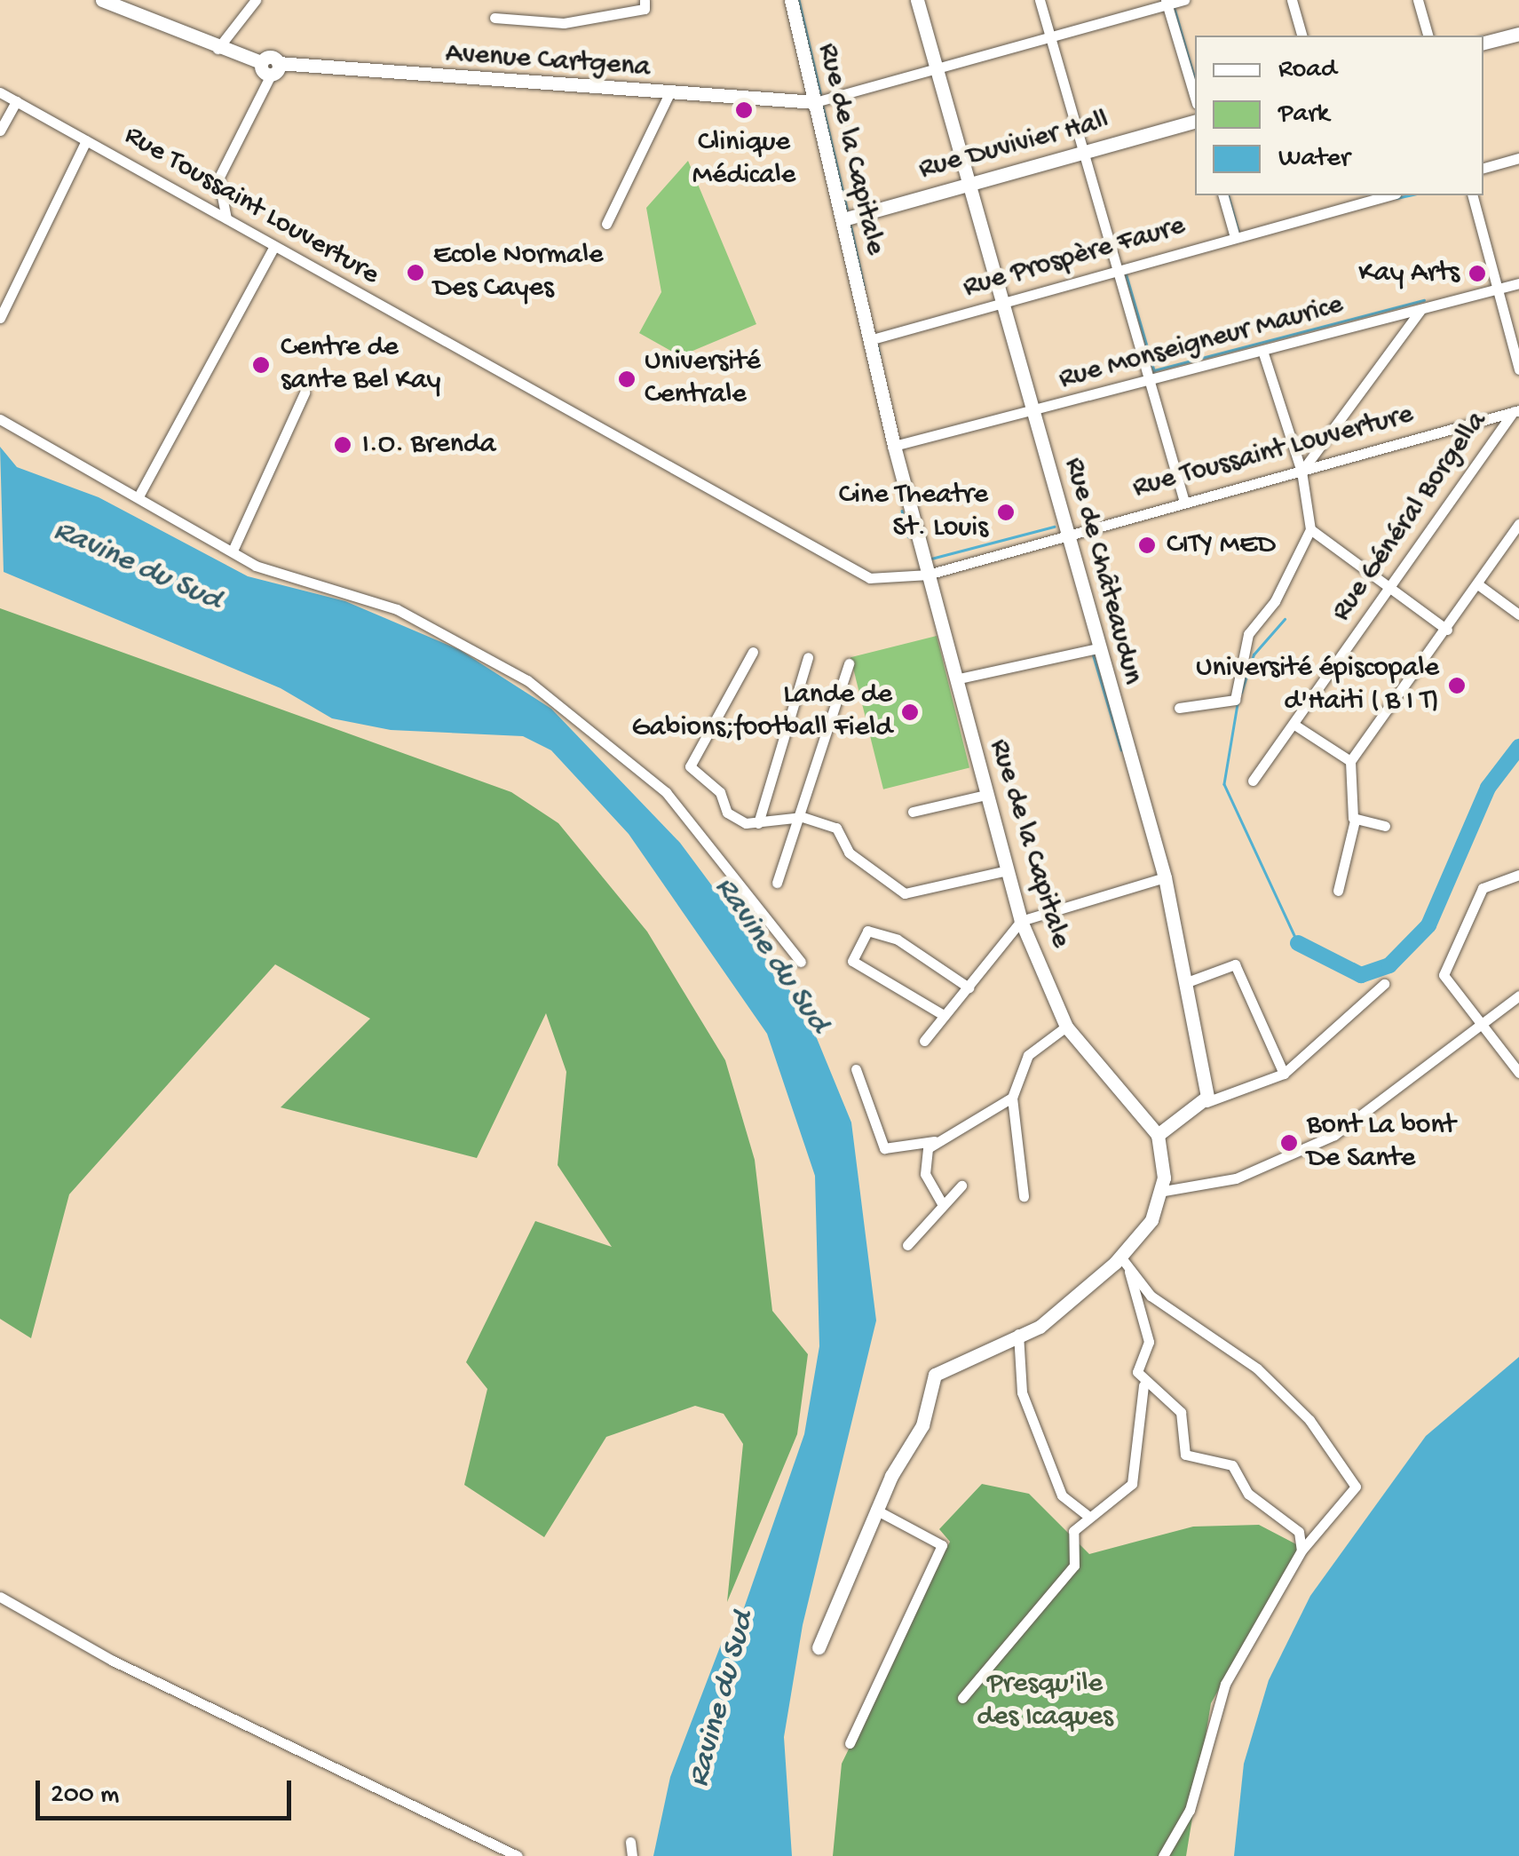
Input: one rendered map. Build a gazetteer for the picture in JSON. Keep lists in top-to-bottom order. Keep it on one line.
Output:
{"streets":{"street":["Avenue Cartgena","Rue Duvivier Hall","Rue de la Capitale","Rue Toussaint Louverture","Rue Prospère Faure","Rue Monseigneur Maurice","Rue Général Borgella","Rue de Châteaudun"]},"crossings":[["Avenue Cartgena","Rue de la Capitale"],["Rue Duvivier Hall","Rue de la Capitale"],["Rue Duvivier Hall","Rue de Châteaudun"],["Rue de la Capitale","Rue Toussaint Louverture"],["Rue de la Capitale","Rue Prospère Faure"],["Rue de la Capitale","Rue Monseigneur Maurice"],["Rue Toussaint Louverture","Rue Général Borgella"],["Rue Toussaint Louverture","Rue de Châteaudun"],["Rue Prospère Faure","Rue de Châteaudun"],["Rue Monseigneur Maurice","Rue de Châteaudun"]],"water":["Ravine du Sud"],"parks":["Presqu'ile des Icaques"],"places":["Clinique Médicale","Ecole Normale Des Cayes","Kay Arts","Centre de sante Bel Kay","Université Centrale","I.O. Brenda","Cine Theatre St. Louis","CITY MED","Université épiscopale d'Haiti ( B I T)","Lande de Gabions;football Field","Bont La bont De Sante"],"legend":["Road","Park","Water"],"scale_bar":"200 m"}
